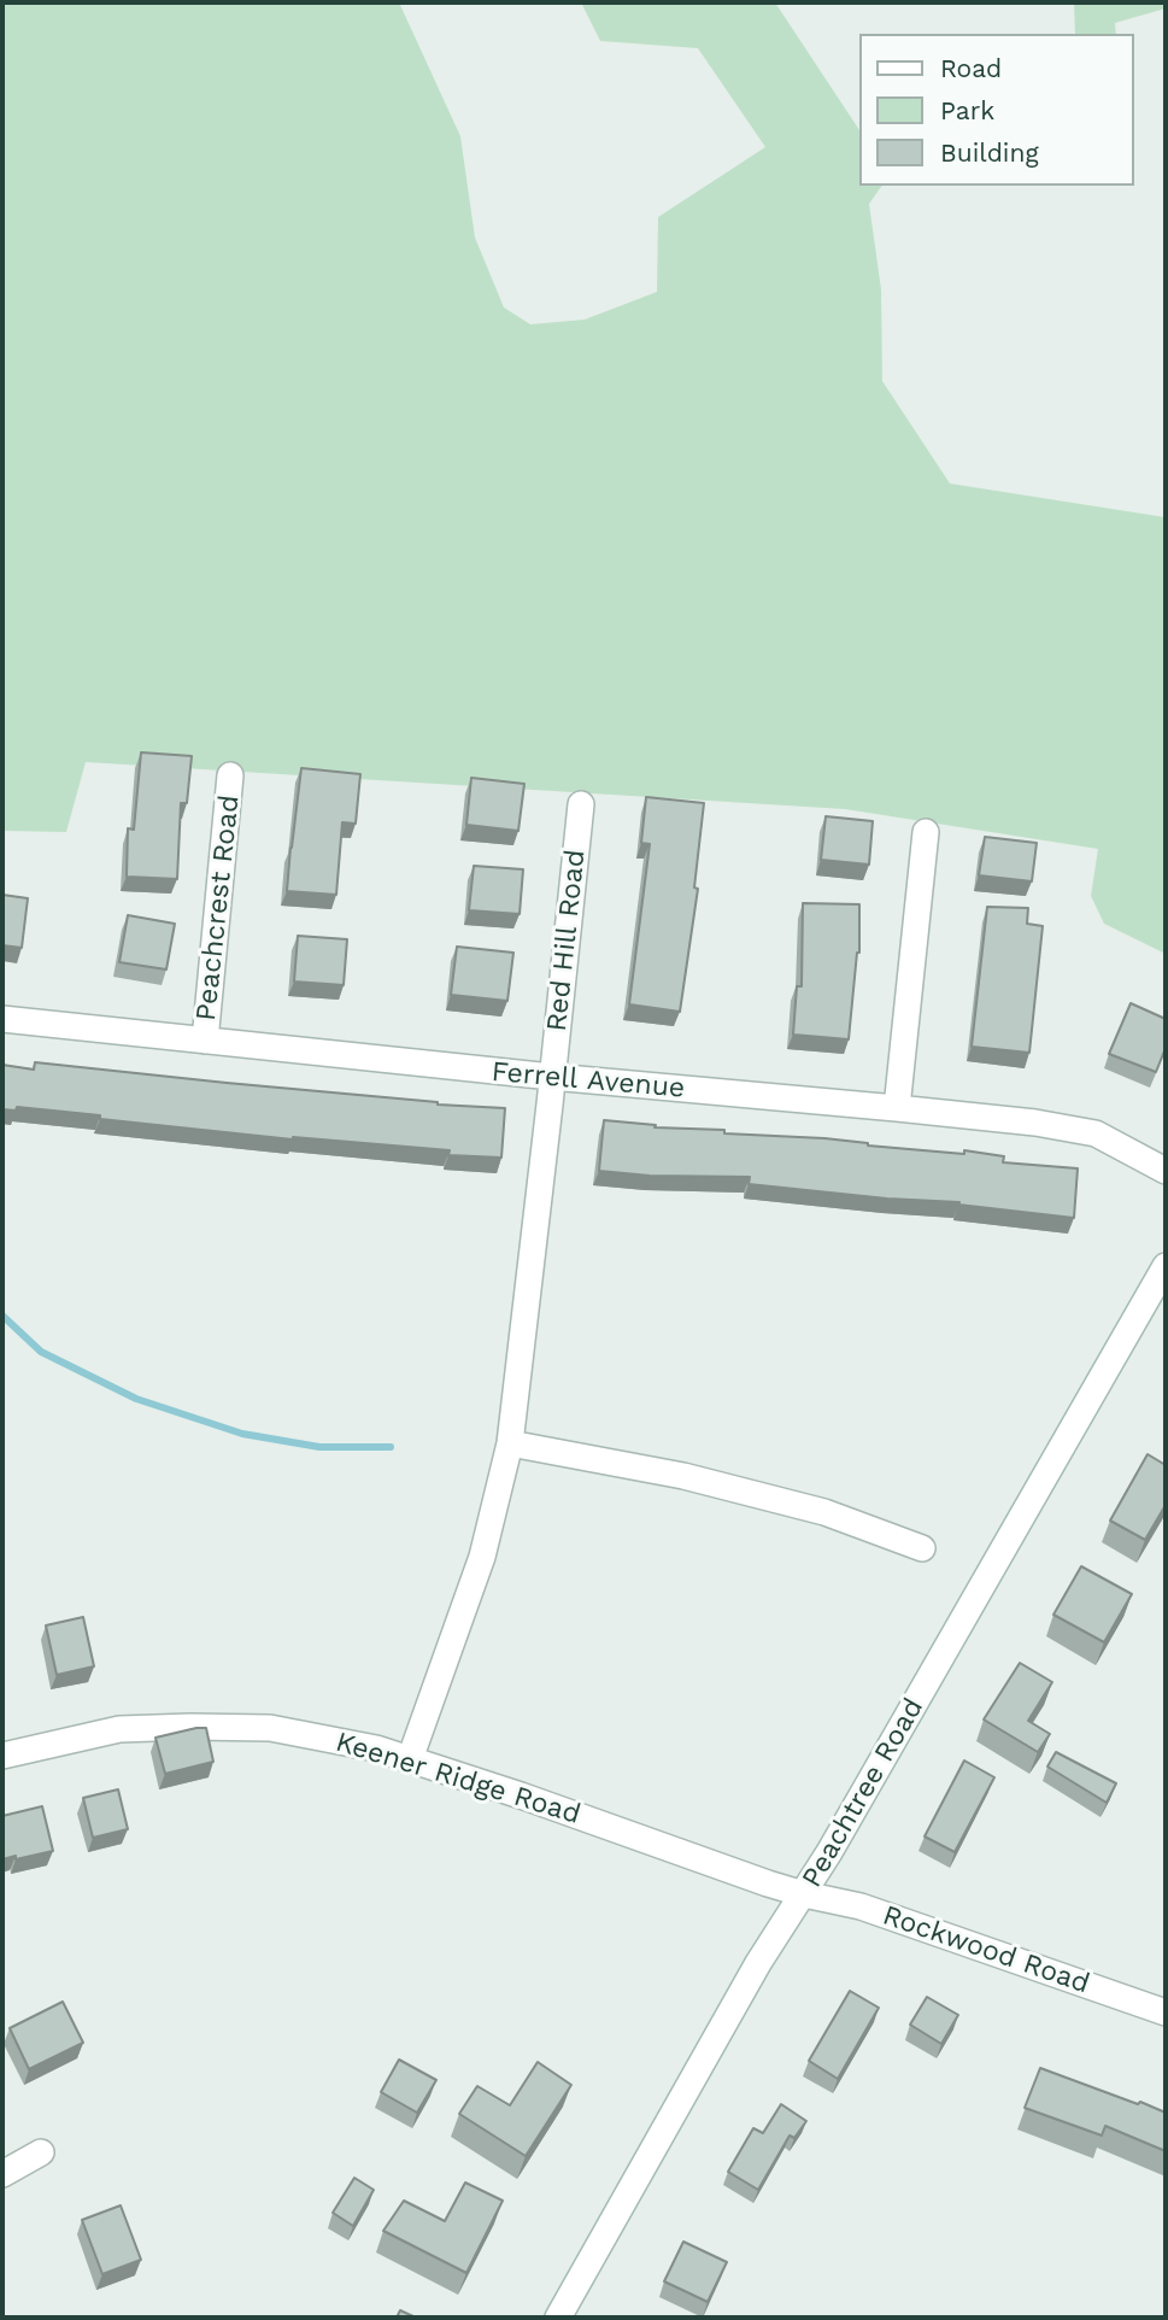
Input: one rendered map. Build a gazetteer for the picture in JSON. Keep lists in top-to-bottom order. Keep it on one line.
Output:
{"streets":{"street":["Peachcrest Road","Red Hill Road","Ferrell Avenue","Keener Ridge Road","Peachtree Road","Rockwood Road"]},"crossings":[["Peachcrest Road","Ferrell Avenue"],["Red Hill Road","Ferrell Avenue"],["Red Hill Road","Keener Ridge Road"],["Keener Ridge Road","Peachtree Road"],["Keener Ridge Road","Rockwood Road"],["Peachtree Road","Rockwood Road"]],"legend":["Road","Park","Building"]}
